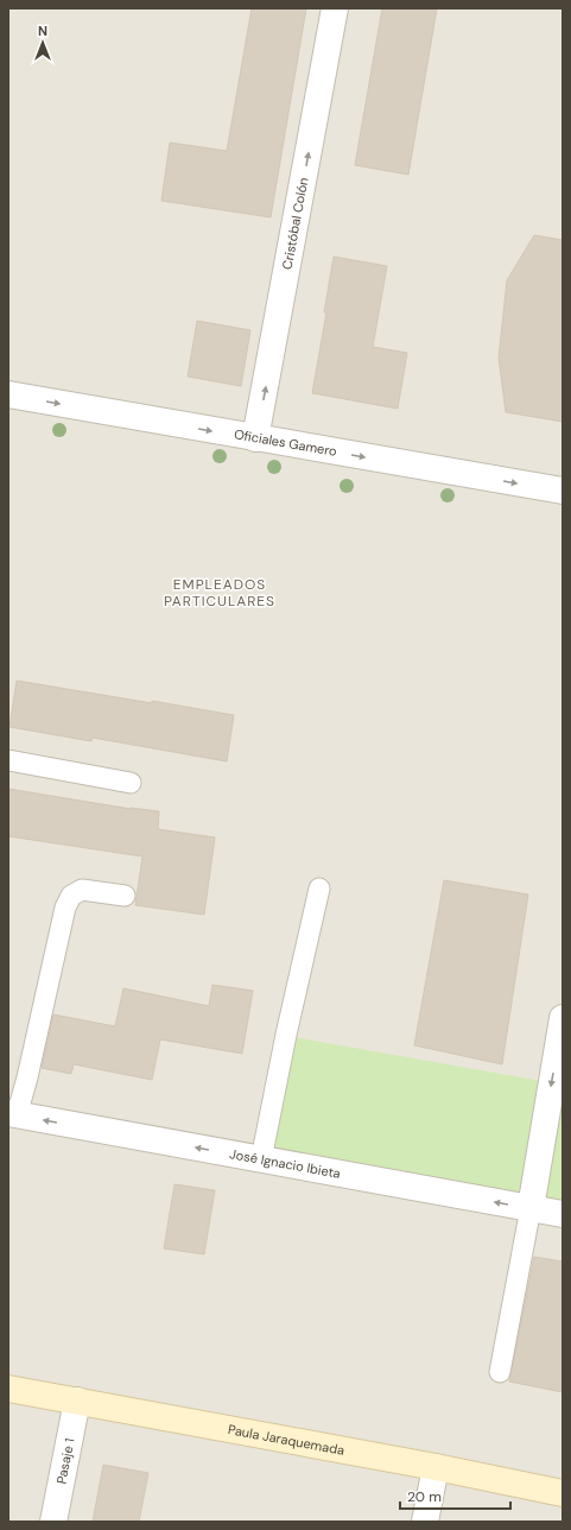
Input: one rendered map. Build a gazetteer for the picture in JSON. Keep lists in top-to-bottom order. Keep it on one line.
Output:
{"streets":{"street":["Cristóbal Colón","Oficiales Gamero","José Ignacio Ibieta","Paula Jaraquemada","Pasaje 1"]},"crossings":[["Cristóbal Colón","Oficiales Gamero"],["Paula Jaraquemada","Pasaje 1"]],"one_way":["Cristóbal Colón","Oficiales Gamero","José Ignacio Ibieta"],"districts":["EMPLEADOS PARTICULARES"],"scale_bar":"20 m","north":"top"}
